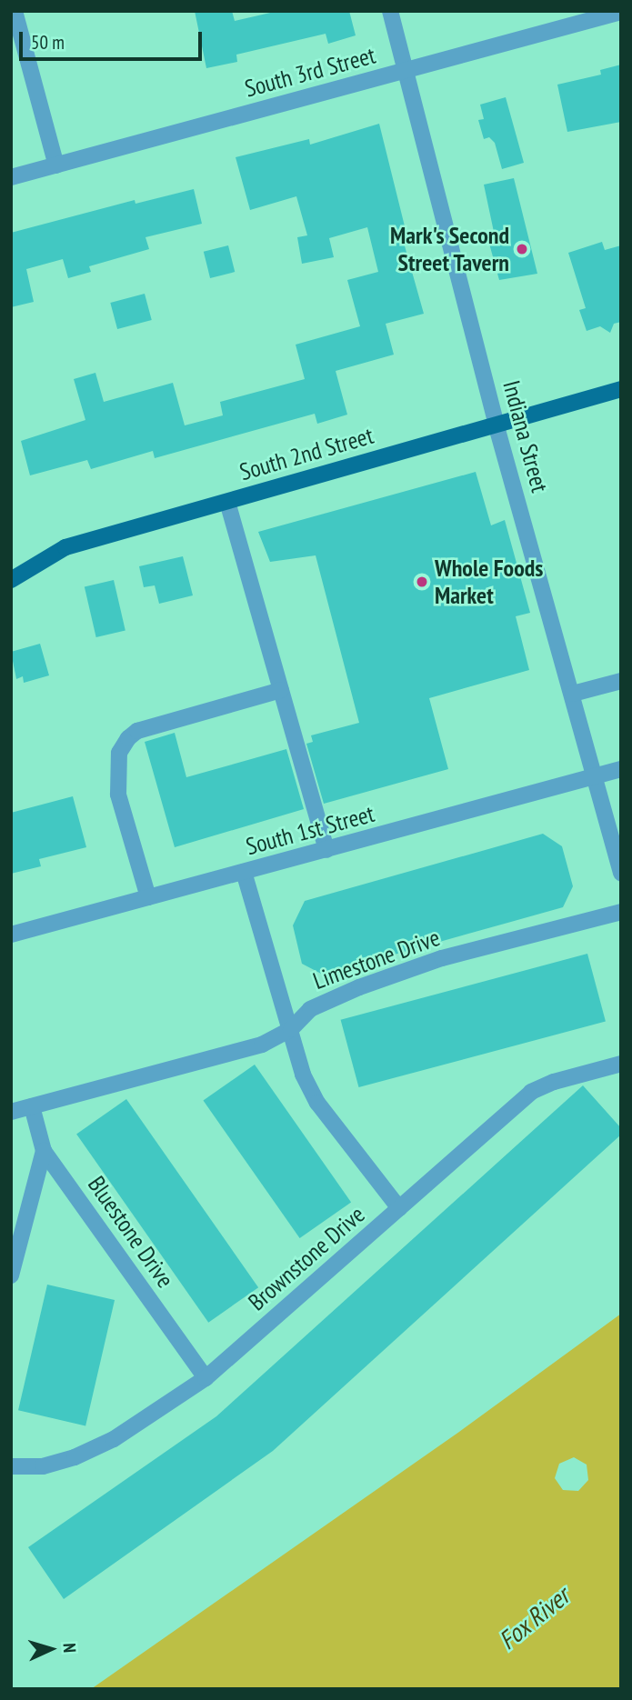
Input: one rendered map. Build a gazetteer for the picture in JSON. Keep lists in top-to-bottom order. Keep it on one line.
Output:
{"streets":{"main road":["South 2nd Street"],"street":["South 3rd Street","Indiana Street","South 1st Street","Limestone Drive","Bluestone Drive","Brownstone Drive"]},"crossings":[["South 3rd Street","Indiana Street"],["Indiana Street","South 2nd Street"],["Indiana Street","South 1st Street"],["Limestone Drive","Bluestone Drive"],["Bluestone Drive","Brownstone Drive"]],"water":["Fox River"],"places":["Mark's Second Street Tavern","Whole Foods Market"],"scale_bar":"50 m","north":"right"}
